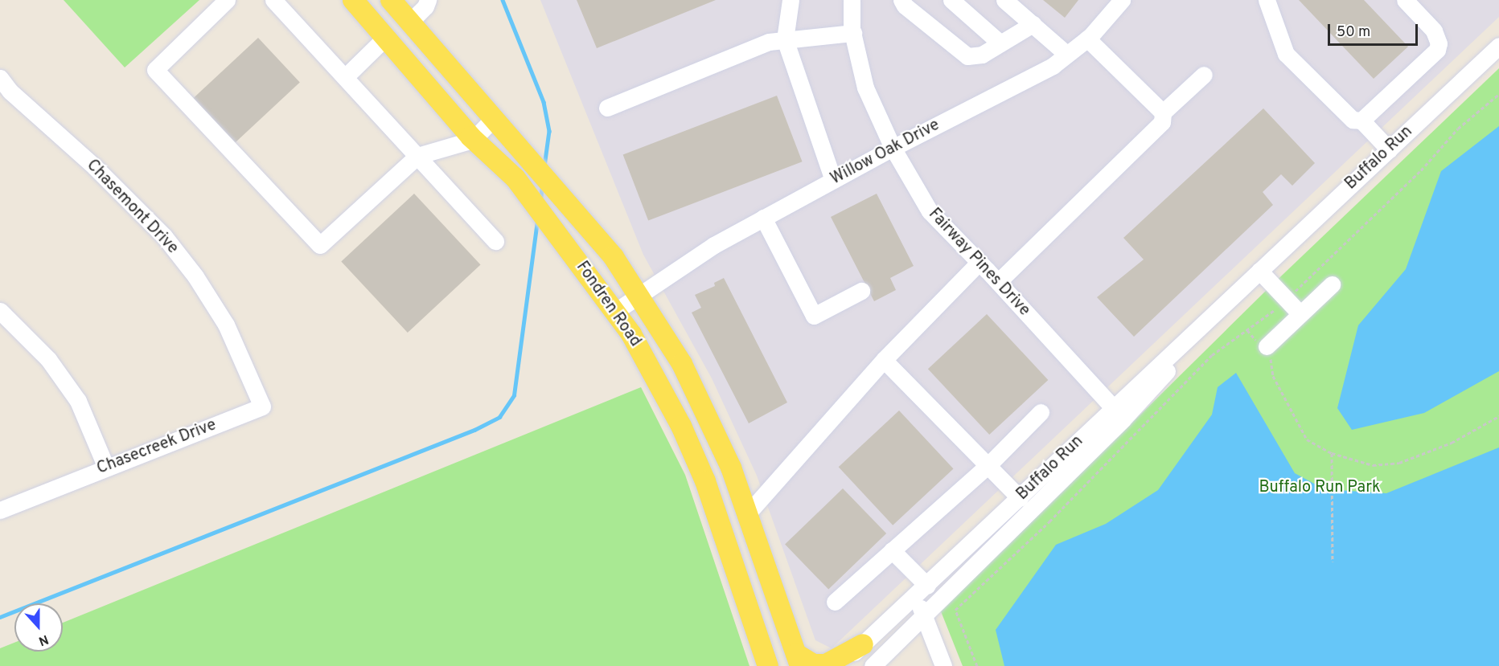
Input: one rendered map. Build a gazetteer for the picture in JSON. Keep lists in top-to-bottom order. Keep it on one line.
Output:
{"streets":{"main road":["Fondren Road"],"street":["Willow Oak Drive","Buffalo Run","Chasemont Drive","Fairway Pines Drive","Chasecreek Drive"]},"crossings":[["Willow Oak Drive","Fairway Pines Drive"],["Willow Oak Drive","Fondren Road"],["Buffalo Run","Fairway Pines Drive"],["Chasemont Drive","Chasecreek Drive"]],"parks":["Buffalo Run Park"],"scale_bar":"50 m","north":"bottom"}
